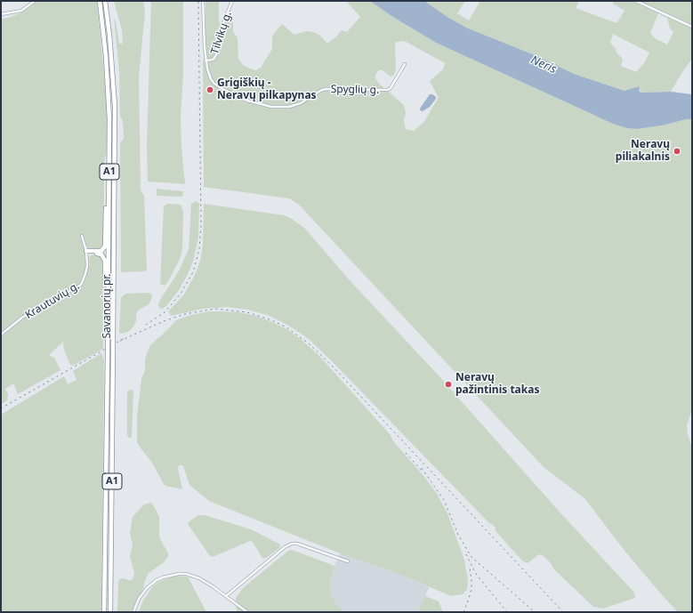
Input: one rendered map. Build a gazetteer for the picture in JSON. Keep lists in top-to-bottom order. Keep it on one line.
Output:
{"streets":{"highway":["A1","Savanorių pr."],"street":["Tilvikų g.","Spyglių g.","Krautuvių g."]},"crossings":[["Tilvikų g.","Spyglių g."]],"water":["Neris"],"places":["Grigiškių - Neravų pilkapynas","Neravų piliakalnis","Neravų pažintinis takas"]}
